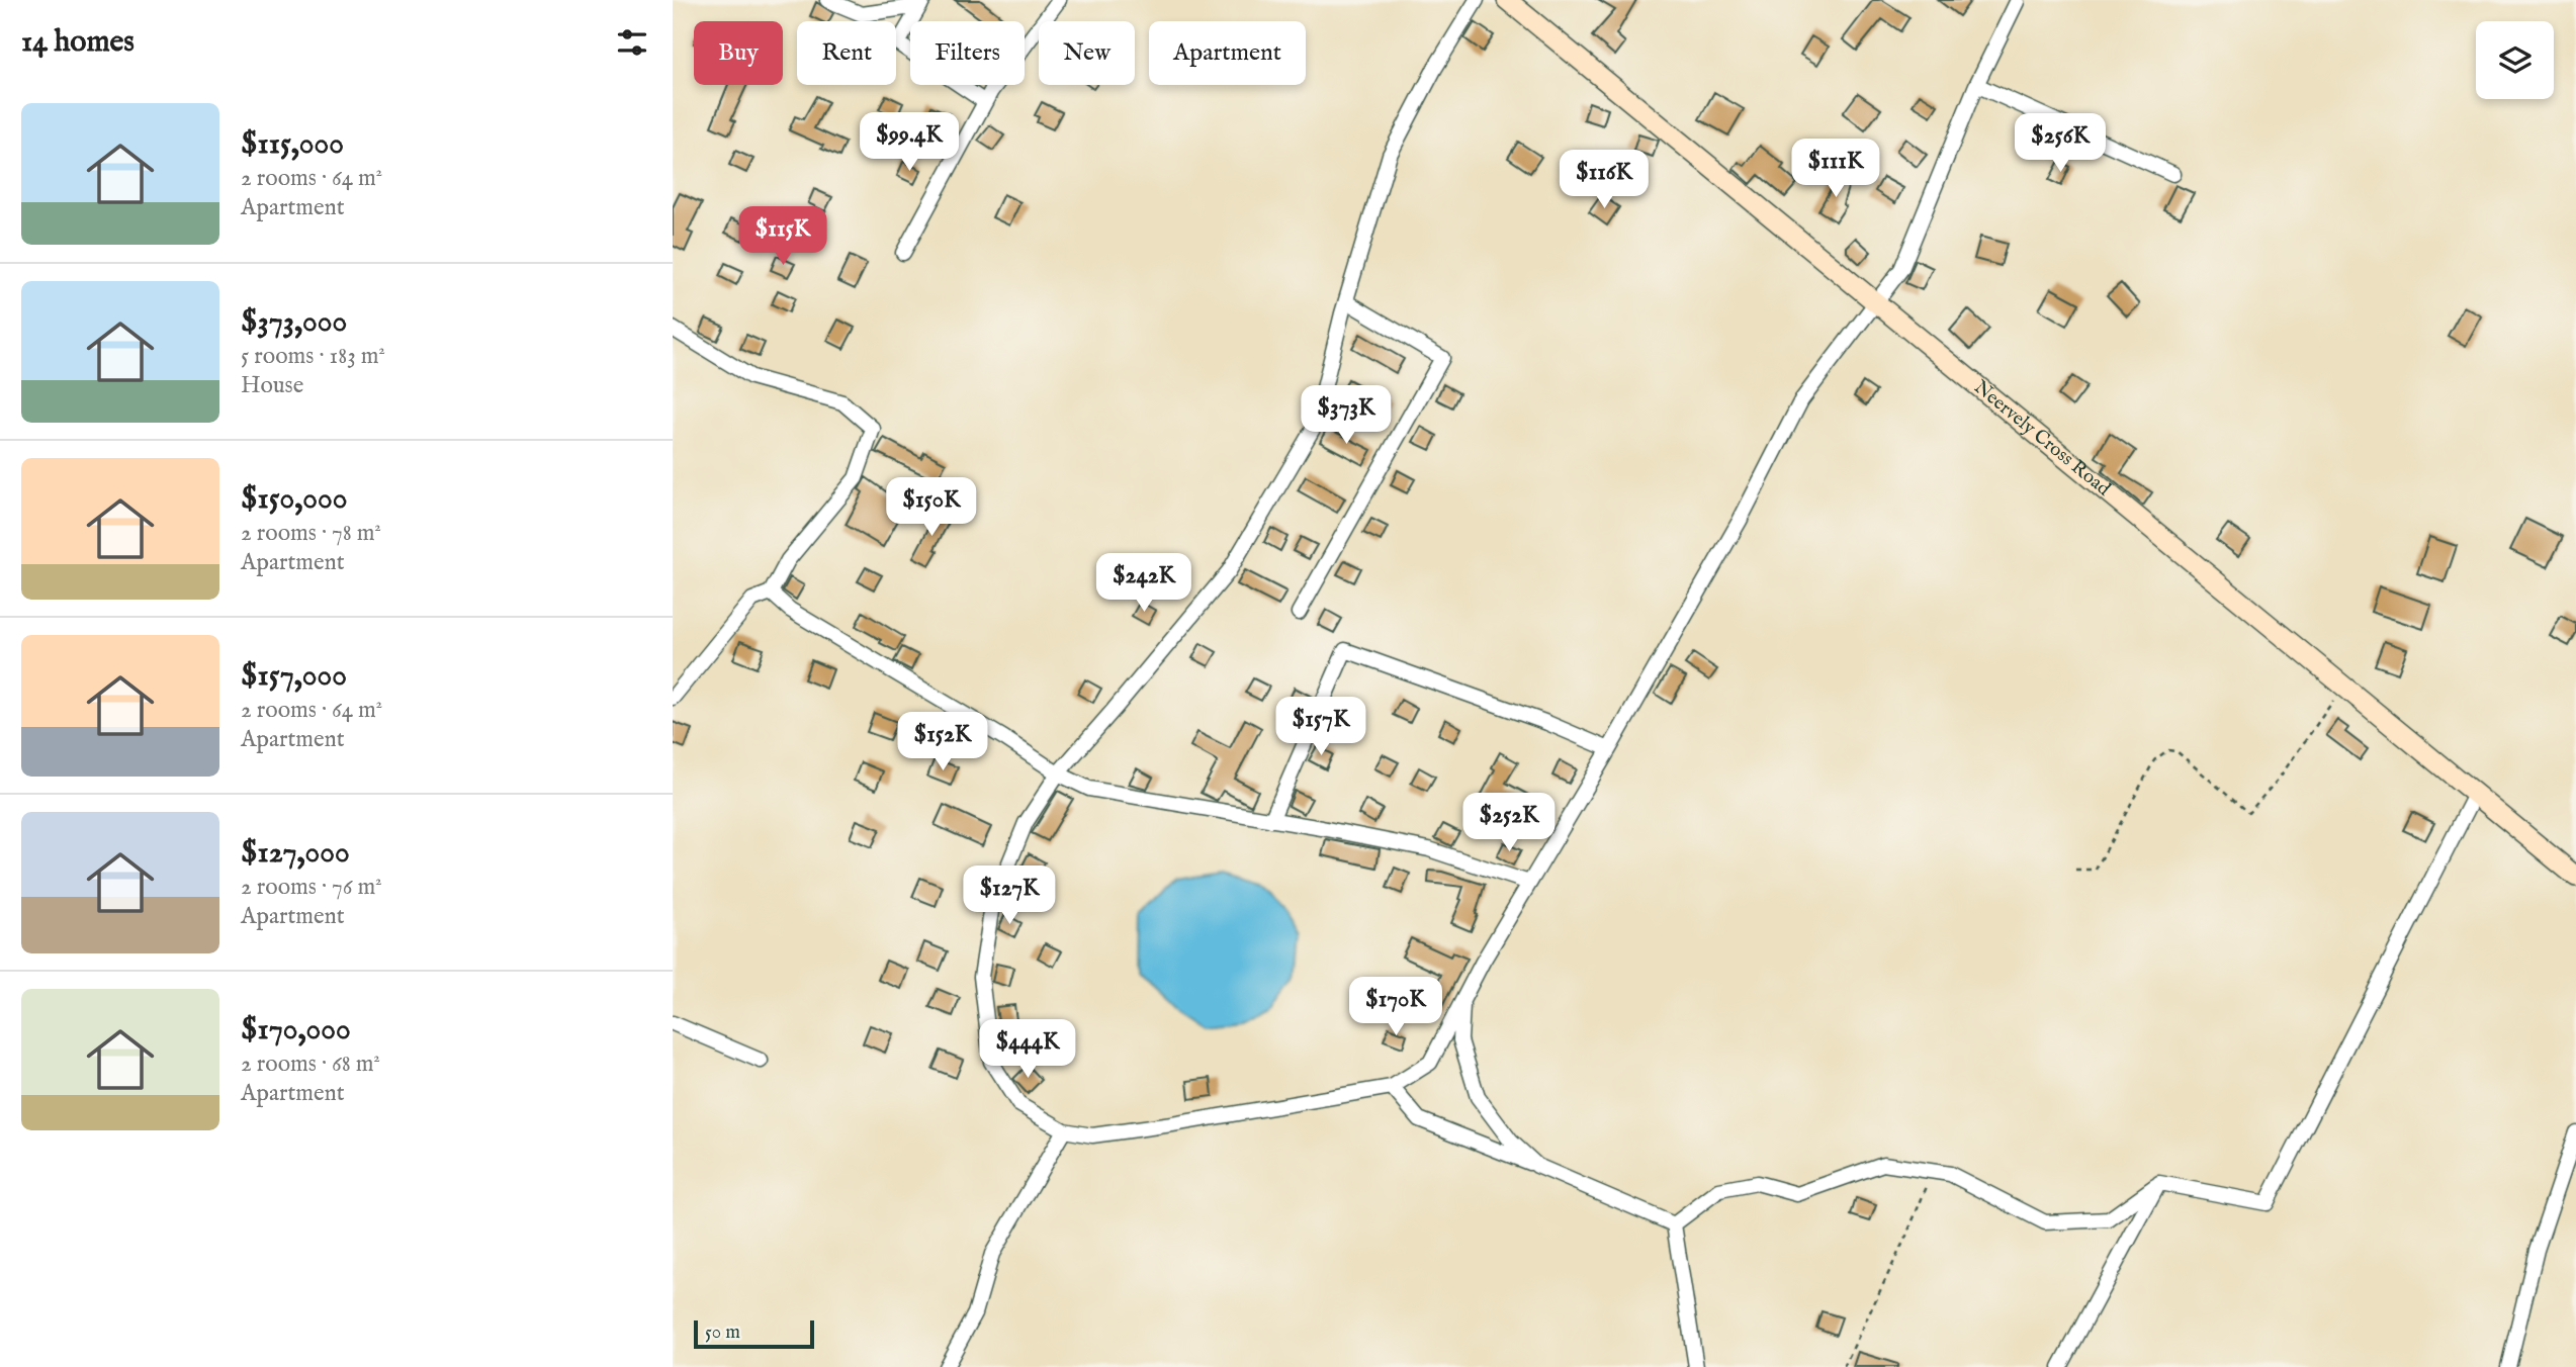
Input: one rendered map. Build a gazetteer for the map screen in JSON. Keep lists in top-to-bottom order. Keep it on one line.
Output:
{"streets":{"street":["Neervely Cross Road"]},"scale_bar":"50 m","page":{"heading":"14 homes","chip":["Buy","Rent","Filters","New","Apartment"],"list":[{"name":"$115,000","note":"2 rooms · 64 m² · Apartment"},{"name":"$373,000","note":"5 rooms · 183 m² · House"},{"name":"$150,000","note":"2 rooms · 78 m² · Apartment"},{"name":"$157,000","note":"2 rooms · 64 m² · Apartment"},{"name":"$127,000","note":"2 rooms · 76 m² · Apartment"},{"name":"$170,000","note":"2 rooms · 68 m² · Apartment"}],"price":["$99.4K","$256K","$111K","$116K","$115K","$373K","$150K","$242K","$157K","$152K","$252K","$127K","$170K","$444K"],"scale":"50 m"}}
